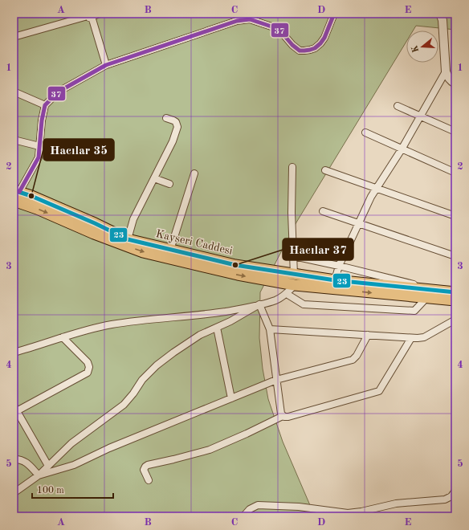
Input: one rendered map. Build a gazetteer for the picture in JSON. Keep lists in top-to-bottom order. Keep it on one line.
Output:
{"streets":{"main road":["Kayseri Caddesi"]},"places":["Hacılar 35","Hacılar 37"],"lines":["transit line 37","transit line 23"],"scale_bar":"100 m","north":"left","grid":{"columns":["A","B","C","D","E"],"rows":["1","2","3","4","5"]}}
